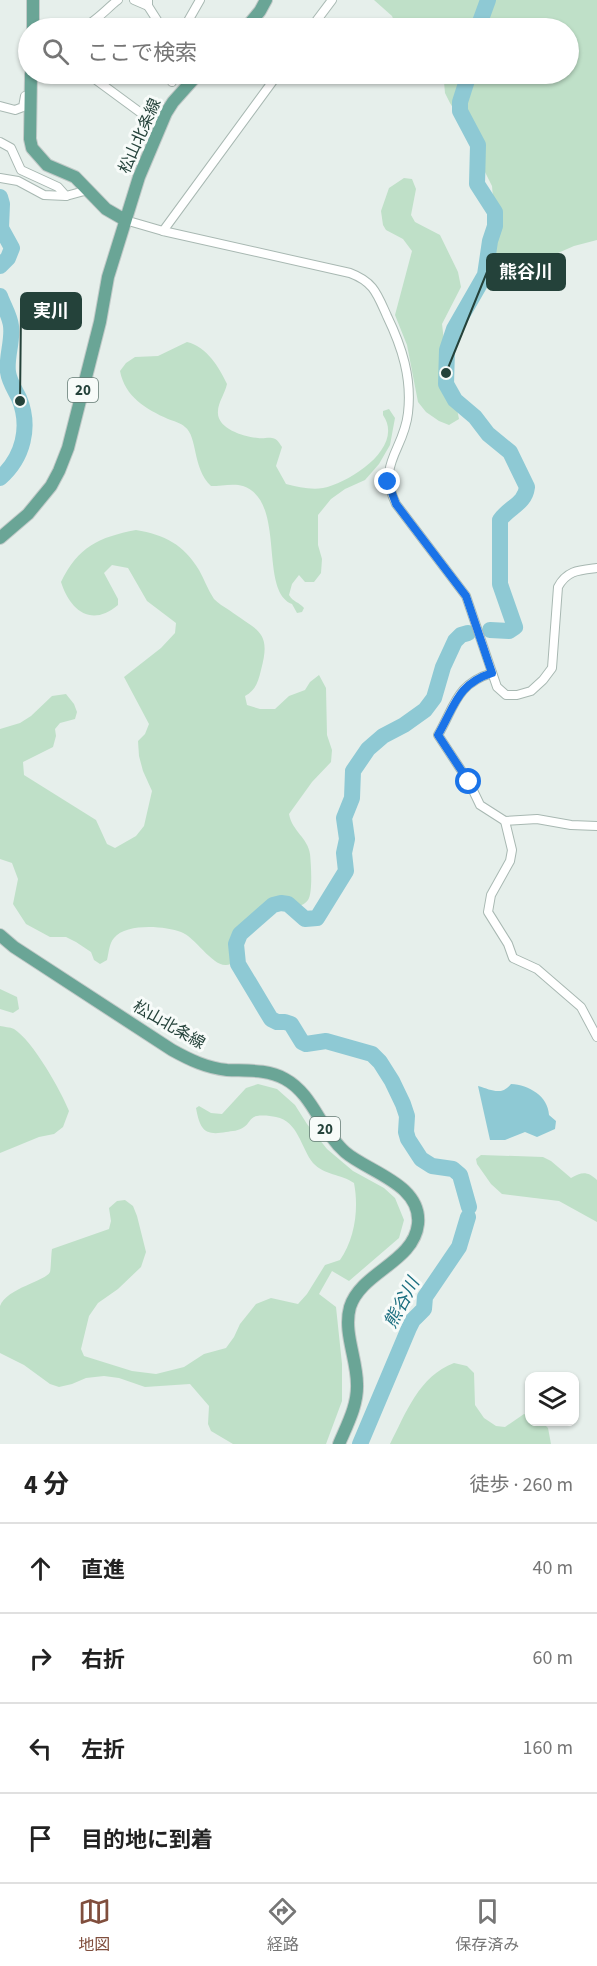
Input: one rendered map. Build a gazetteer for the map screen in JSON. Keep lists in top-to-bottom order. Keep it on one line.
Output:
{"streets":{"main road":["松山北条線","20"]},"water":["熊谷川"],"places":["熊谷川","実川"],"page":{"search":"ここで検索","heading":["4 分","徒歩 · 260 m"],"list":[["直進","40 m"],["右折","60 m"],["左折","160 m"],"目的地に到着"],"nav":["地図","経路","保存済み"]}}
